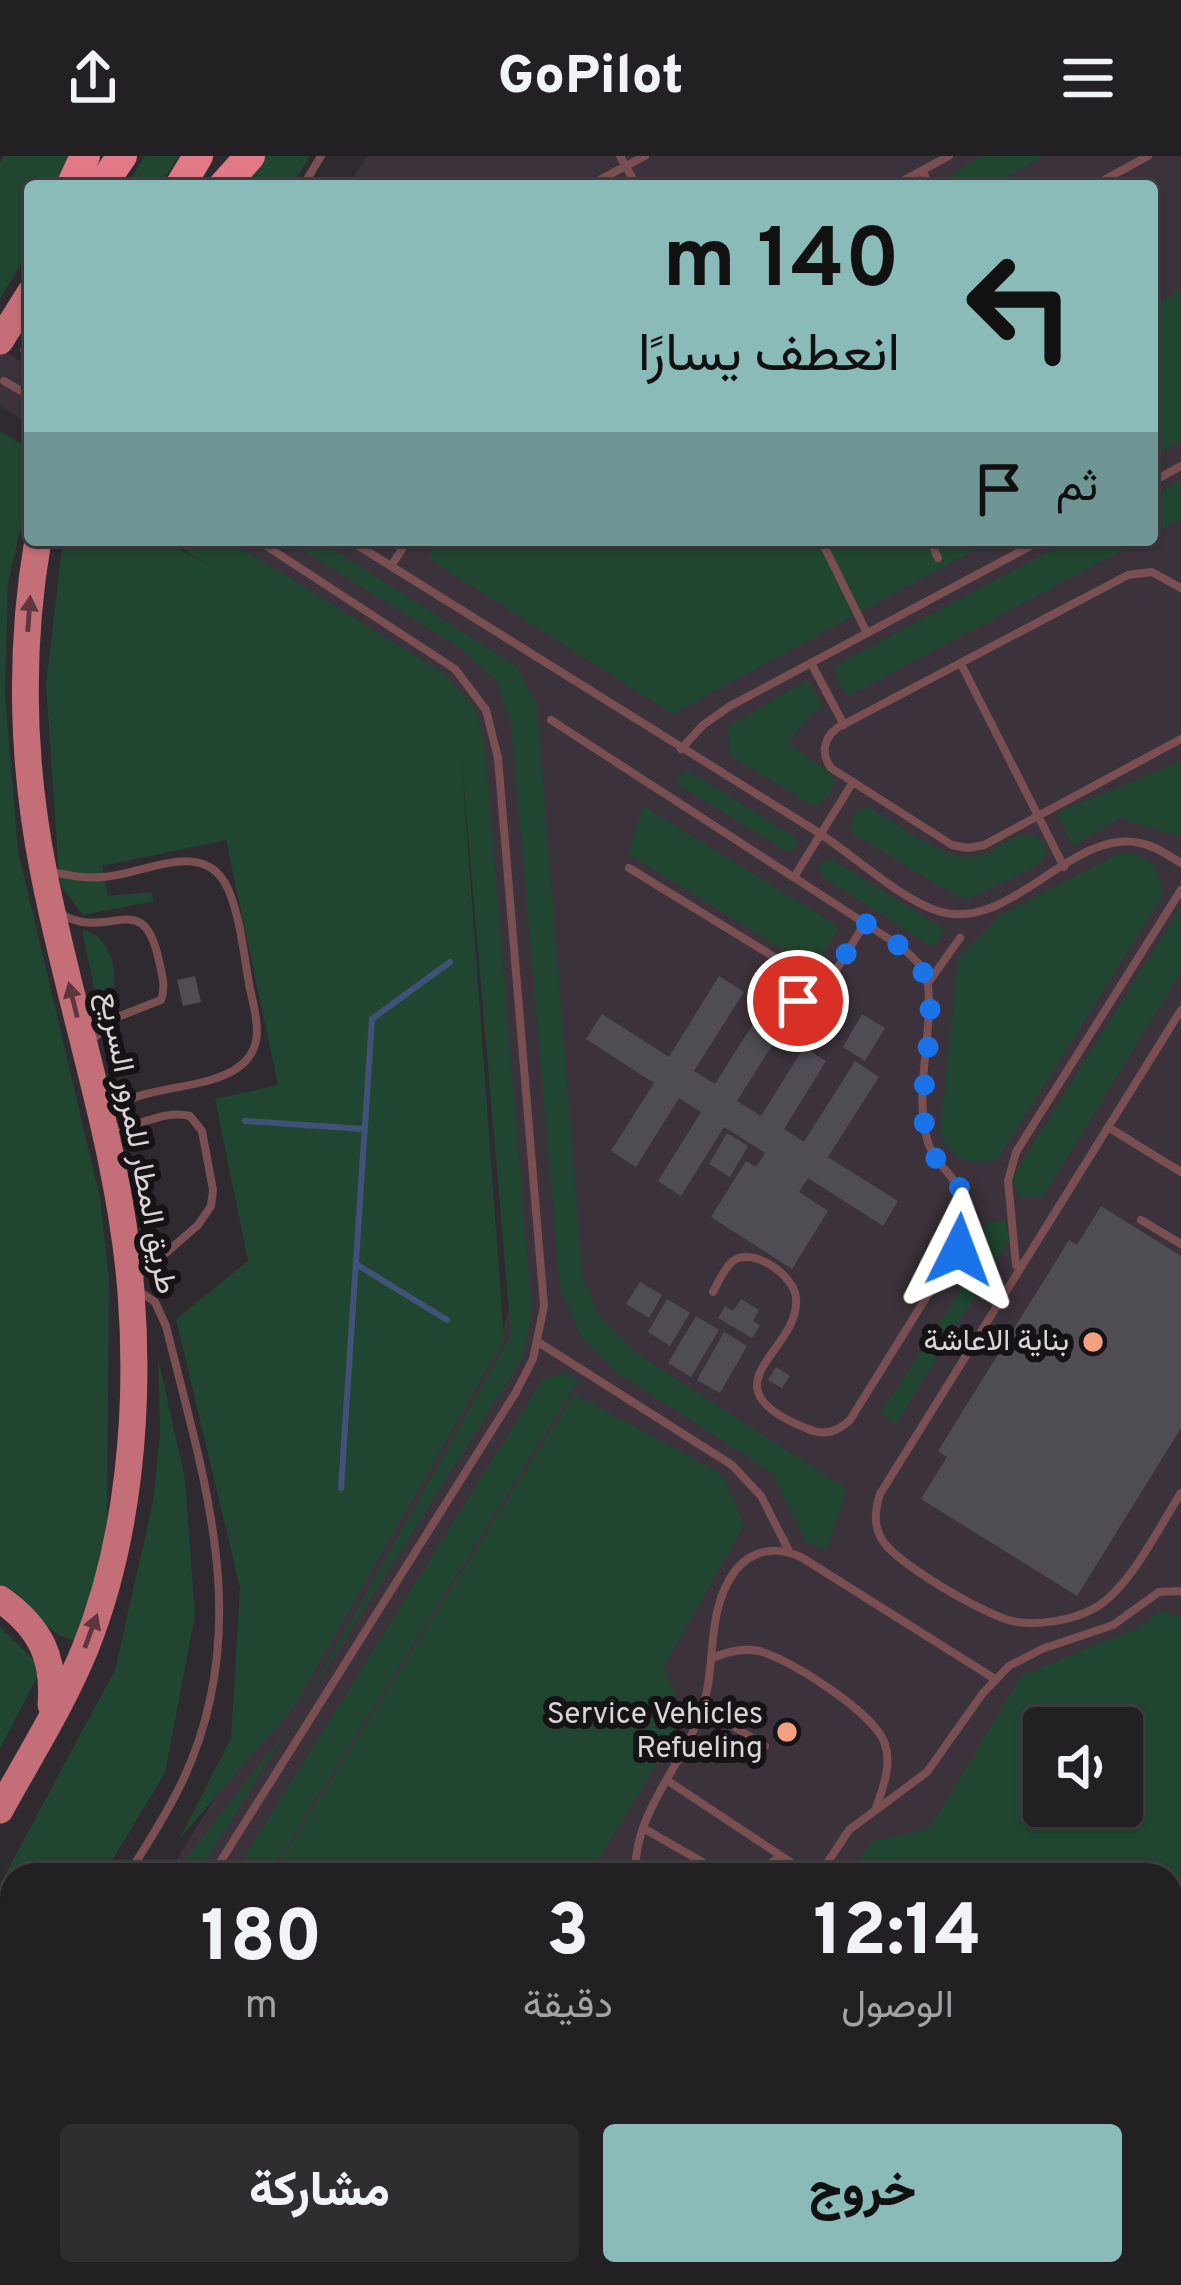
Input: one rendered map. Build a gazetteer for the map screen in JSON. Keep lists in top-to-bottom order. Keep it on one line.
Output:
{"streets":{"main road":["طريق المطار للمرور السريع"]},"one_way":["طريق المطار للمرور السريع"],"places":["بناية الاعاشة","Service Vehicles Refueling"],"page":{"header":"GoPilot","turn":["140 m","انعطف يسارًا"],"then":"ثم","eta":["12:14","الوصول","3","دقيقة","180","m"],"buttons":["خروج","مشاركة"]}}
